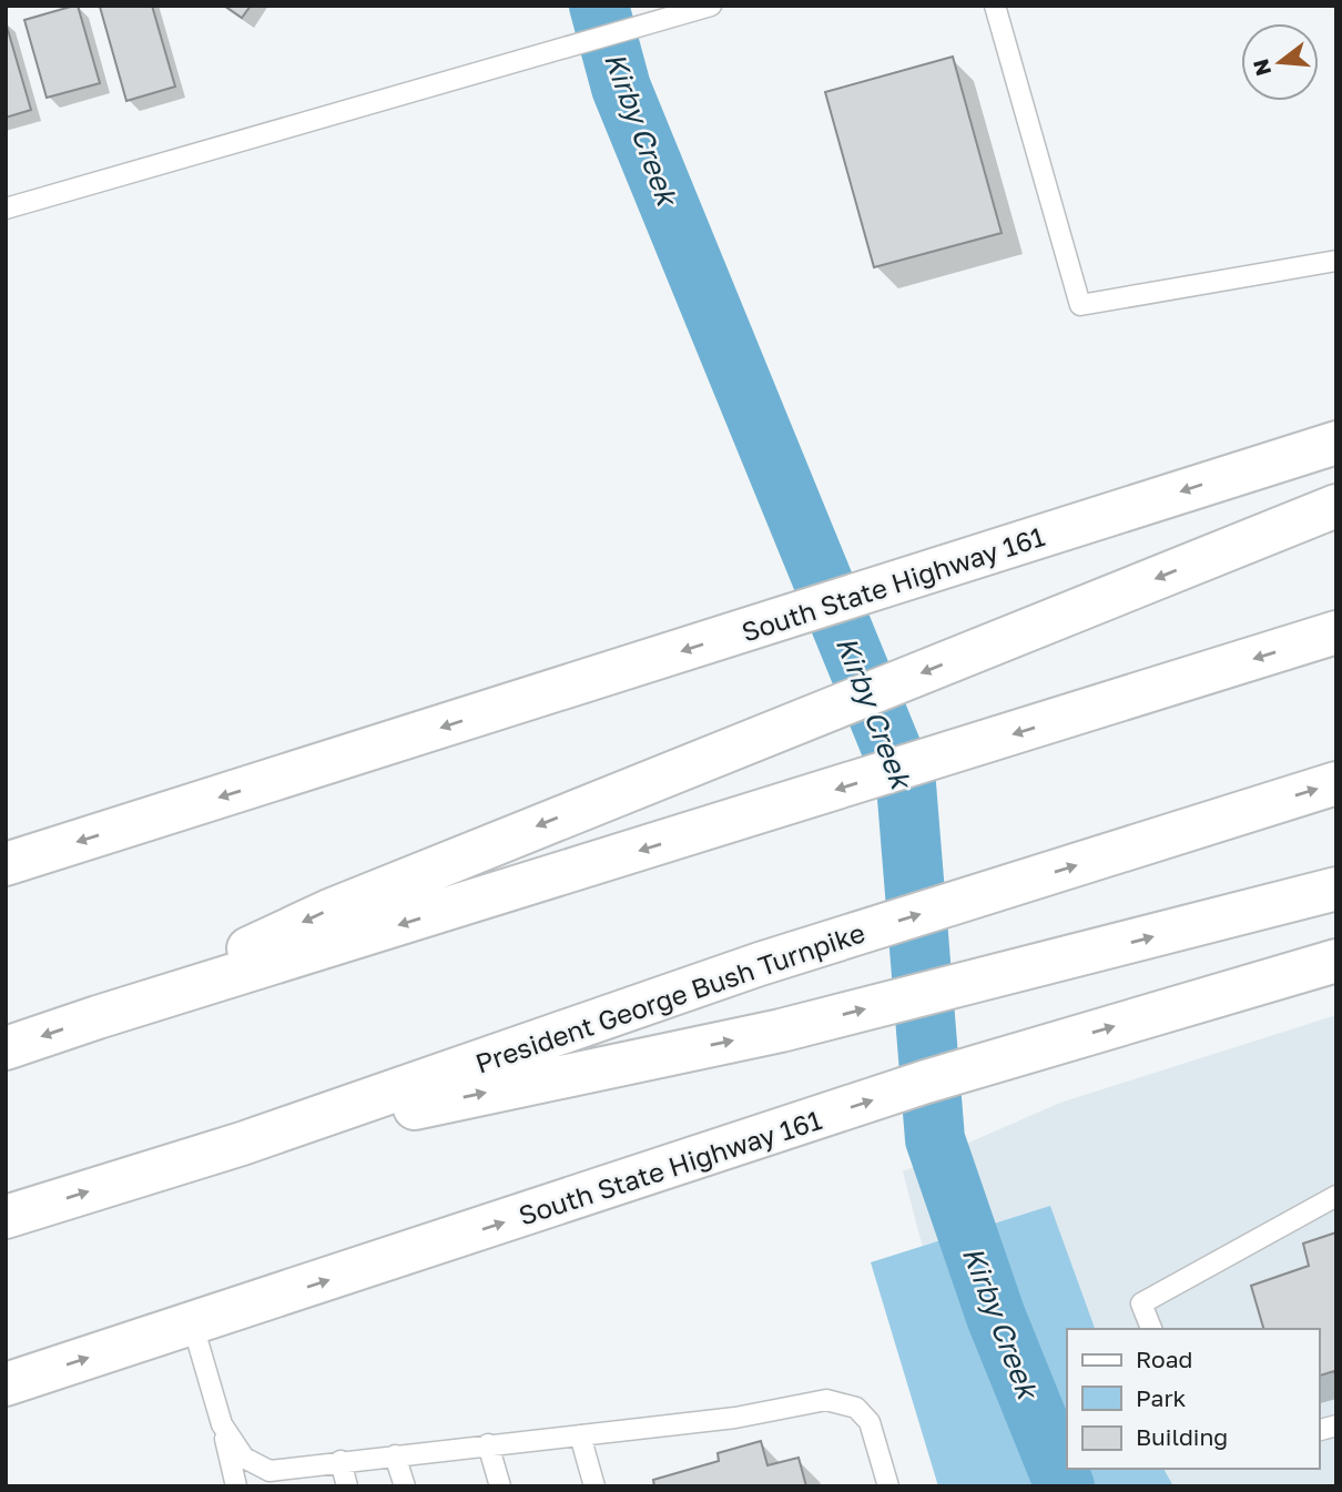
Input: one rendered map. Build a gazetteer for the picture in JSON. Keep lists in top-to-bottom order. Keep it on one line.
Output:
{"streets":{"main road":["South State Highway 161","President George Bush Turnpike"]},"water":["Kirby Creek"],"legend":["Road","Park","Building"],"north":"left"}
